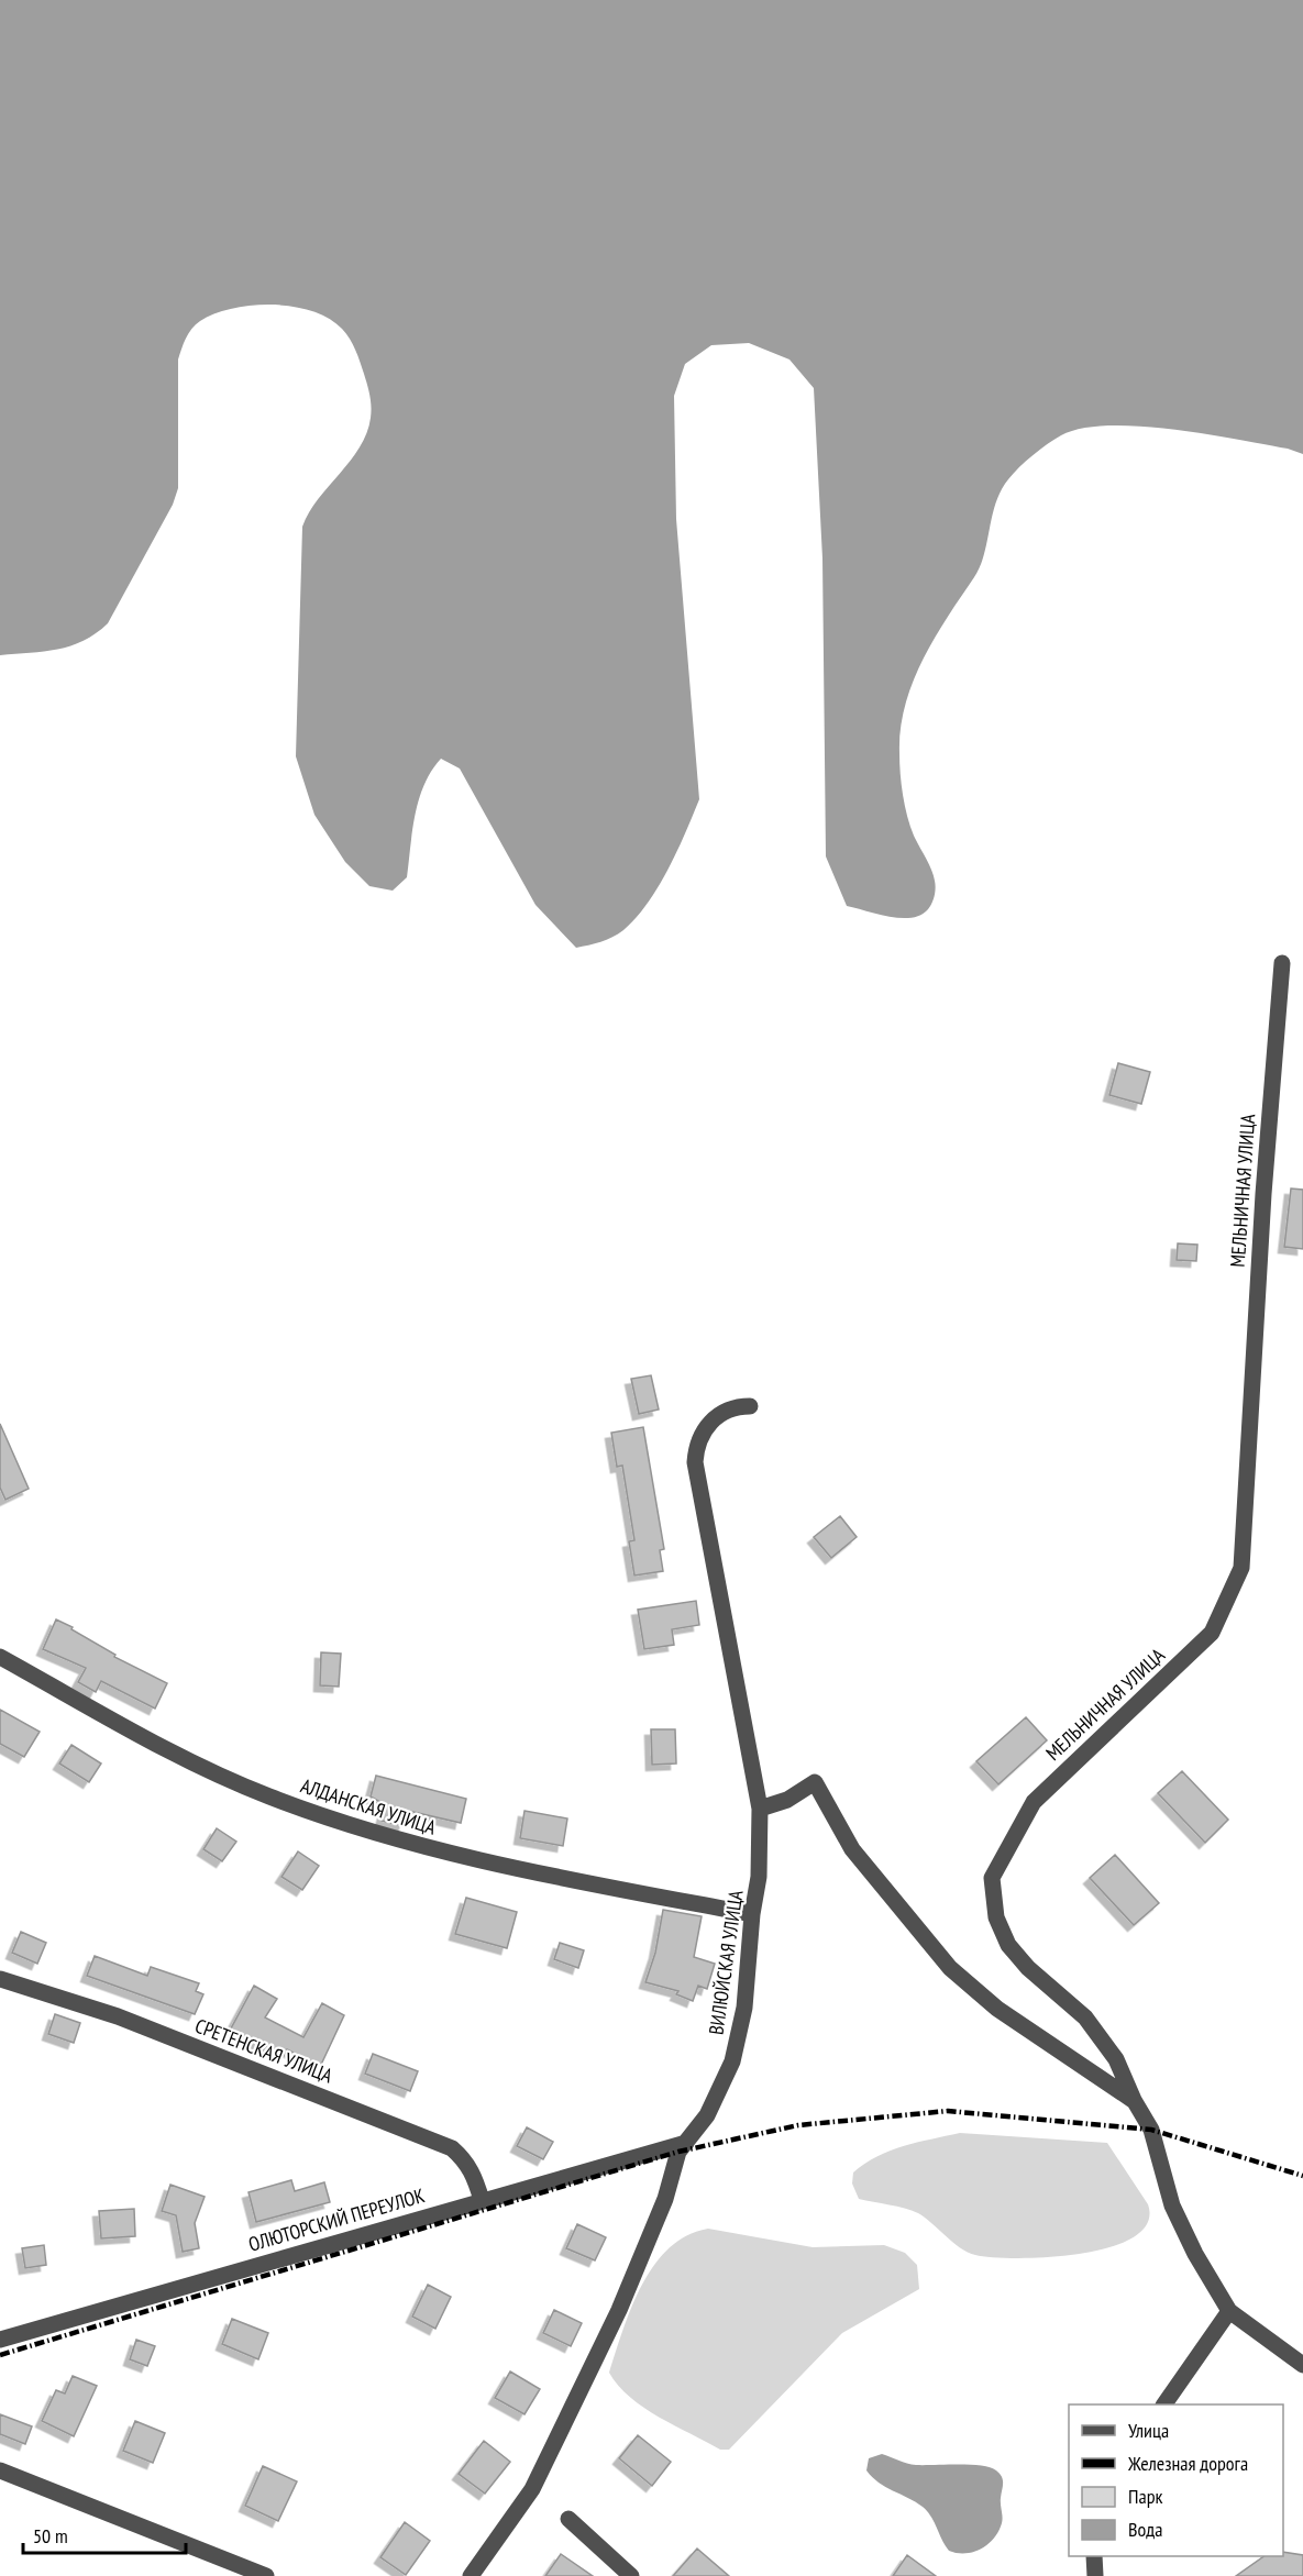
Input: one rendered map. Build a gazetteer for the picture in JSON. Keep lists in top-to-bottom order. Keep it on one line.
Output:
{"streets":{"street":["МЕЛЬНИЧНАЯ УЛИЦА","АЛДАНСКАЯ УЛИЦА","ВИЛЮЙСКАЯ УЛИЦА","СРЕТЕНСКАЯ УЛИЦА","ОЛЮТОРСКИЙ ПЕРЕУЛОК"]},"crossings":[["АЛДАНСКАЯ УЛИЦА","ВИЛЮЙСКАЯ УЛИЦА"],["ВИЛЮЙСКАЯ УЛИЦА","ОЛЮТОРСКИЙ ПЕРЕУЛОК"],["СРЕТЕНСКАЯ УЛИЦА","ОЛЮТОРСКИЙ ПЕРЕУЛОК"]],"legend":["Улица","Железная дорога","Парк","Вода"],"scale_bar":"50 m"}
